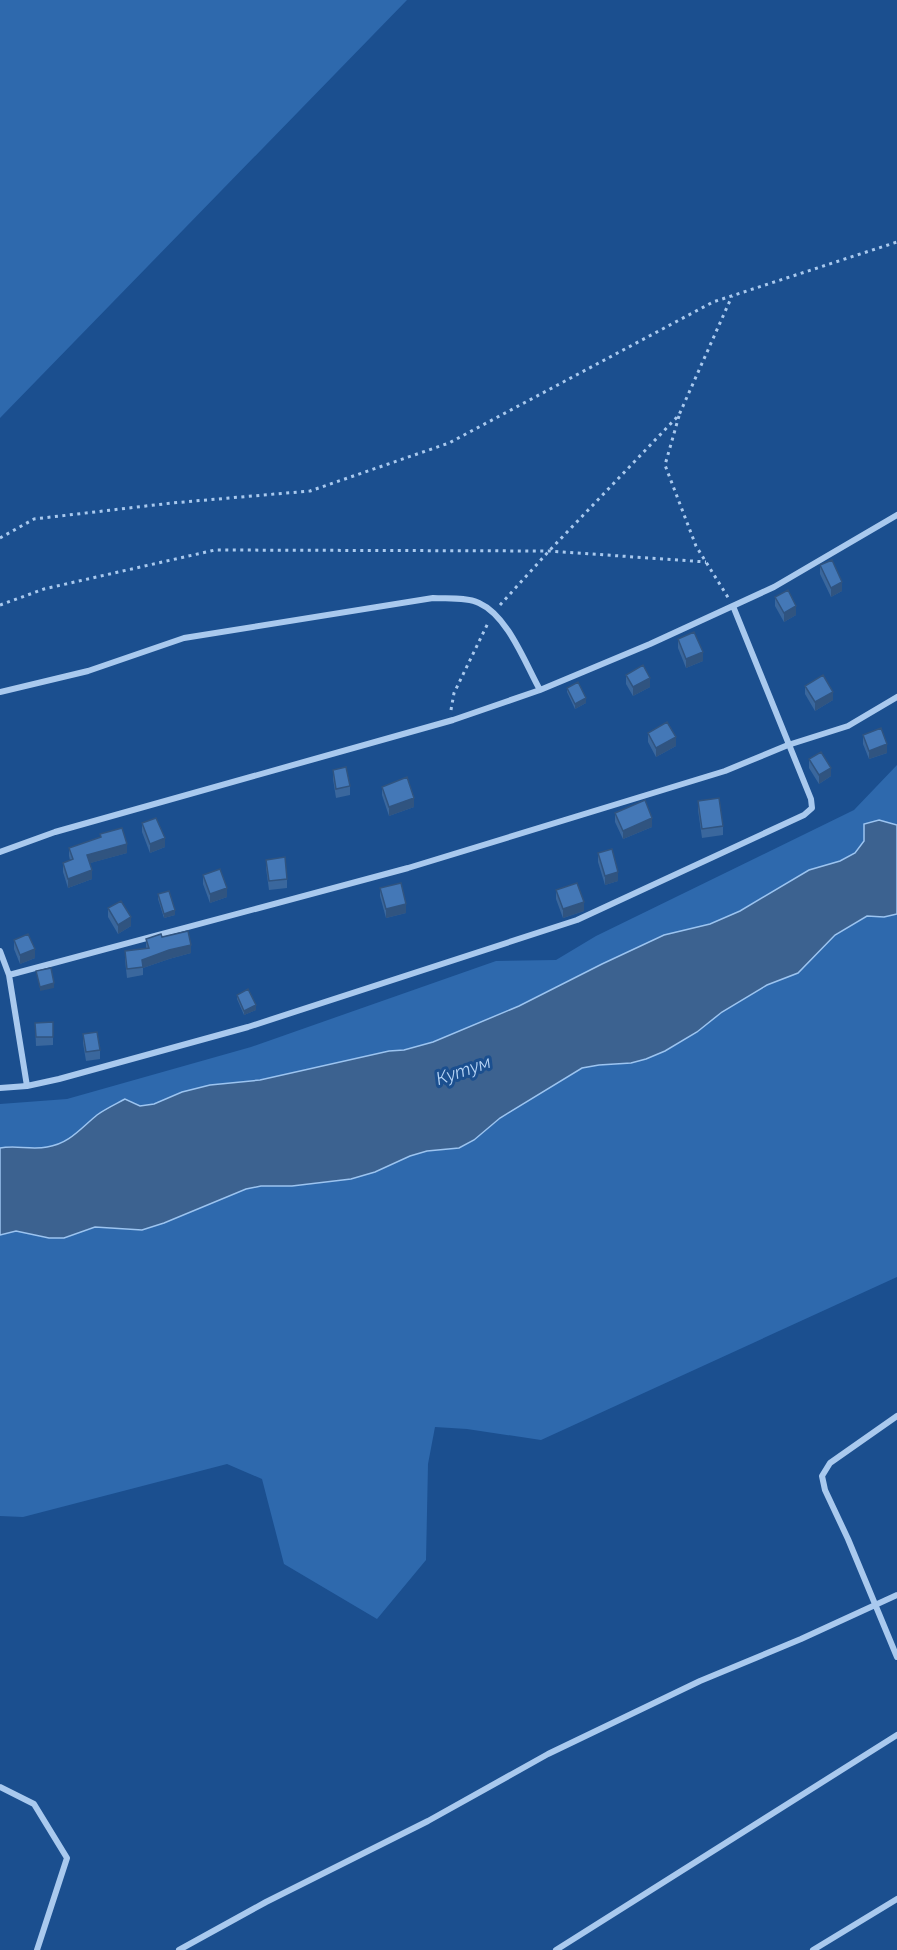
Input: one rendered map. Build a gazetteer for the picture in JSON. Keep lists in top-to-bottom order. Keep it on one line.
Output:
{"water":["Кутум"]}
